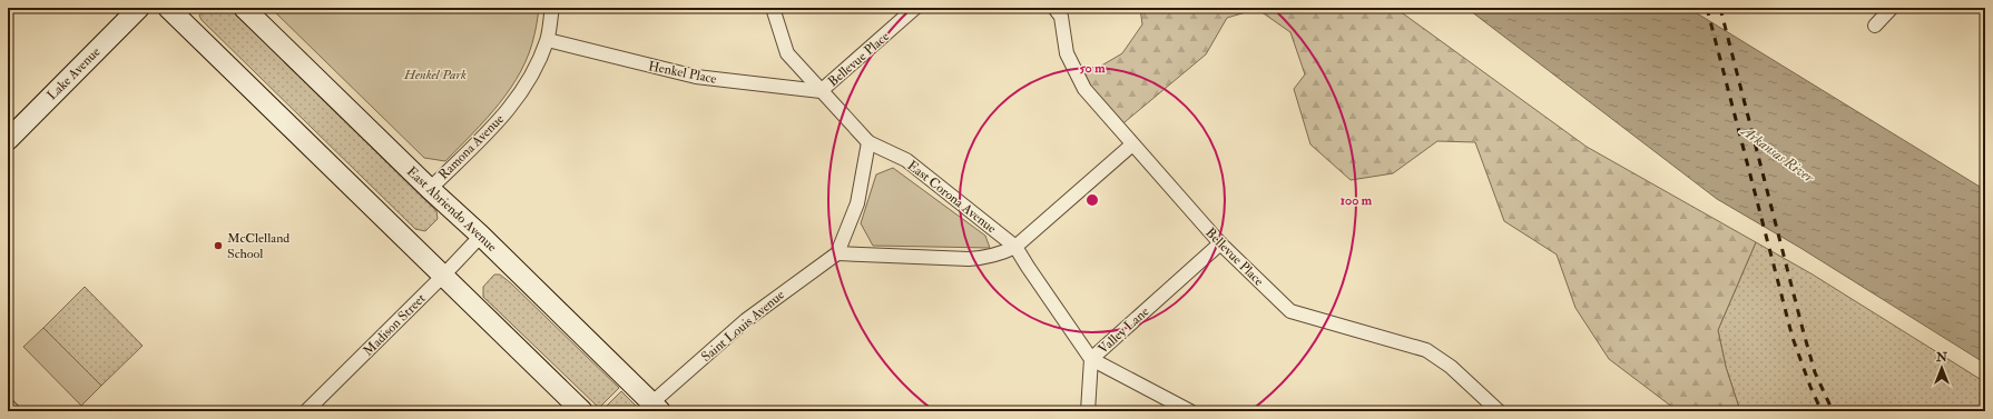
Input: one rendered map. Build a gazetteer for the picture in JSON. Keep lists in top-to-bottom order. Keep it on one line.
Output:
{"streets":{"main road":["Lake Avenue","East Abriendo Avenue"],"street":["Bellevue Place","Henkel Place","Ramona Avenue","East Corona Avenue","Madison Street","Saint Louis Avenue","Valley Lane"]},"crossings":[["Bellevue Place","Henkel Place"],["Bellevue Place","East Corona Avenue"],["Bellevue Place","Valley Lane"],["Henkel Place","Ramona Avenue"],["Henkel Place","East Corona Avenue"],["Ramona Avenue","East Abriendo Avenue"],["East Corona Avenue","Valley Lane"],["East Abriendo Avenue","Madison Street"],["East Abriendo Avenue","Saint Louis Avenue"]],"water":["Arkansas River"],"parks":["Henkel Park"],"places":["McClelland School"],"north":"top","rings":["50 m","100 m"]}
